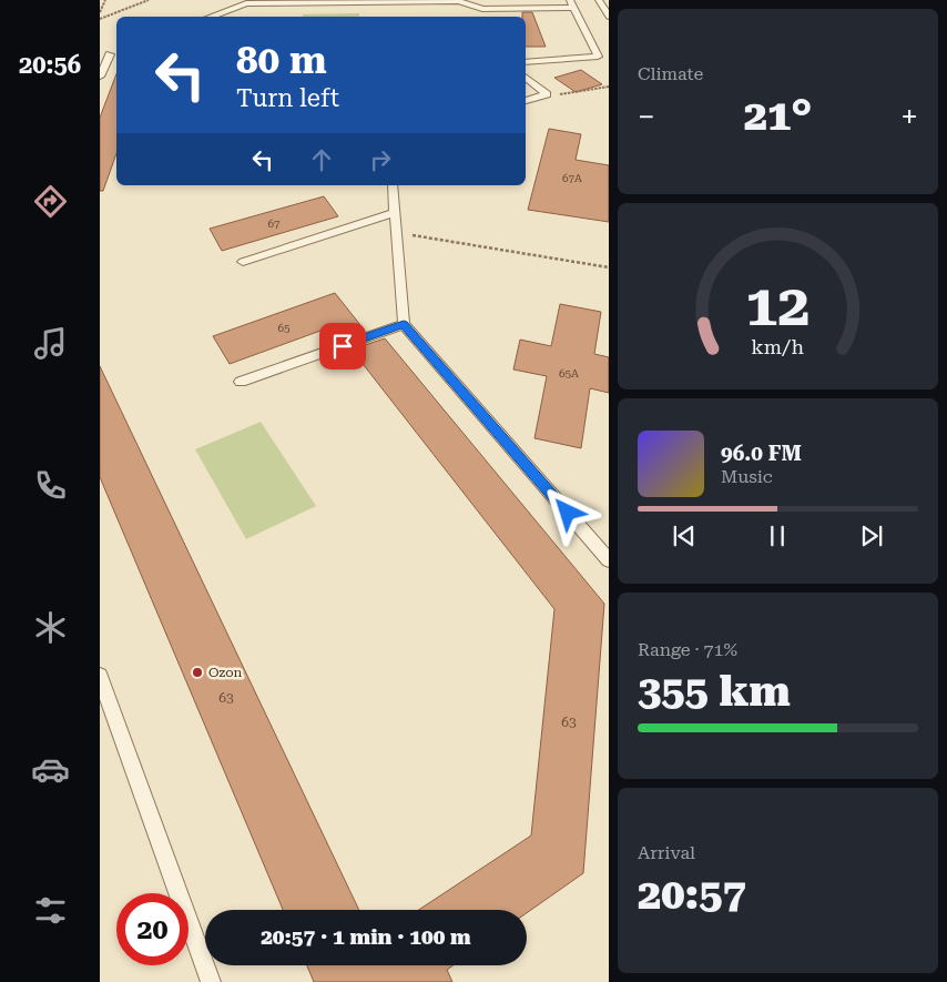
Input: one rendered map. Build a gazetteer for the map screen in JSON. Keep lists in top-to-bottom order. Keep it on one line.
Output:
{"places":["Ozon"],"house_numbers":["67А","67","65","65А","63","63"],"page":{"tabs":"20:56","tile":["Climate",["Range · 71%","355 km"],["Arrival","20:57"]],"turn":["80 m","Turn left"],"heat":["−","21°","+"],"song":["96.0 FM","Music"],"limit":"20","trip":"20:57 · 1 min · 100 m","gauge":["12","km/h"]}}
